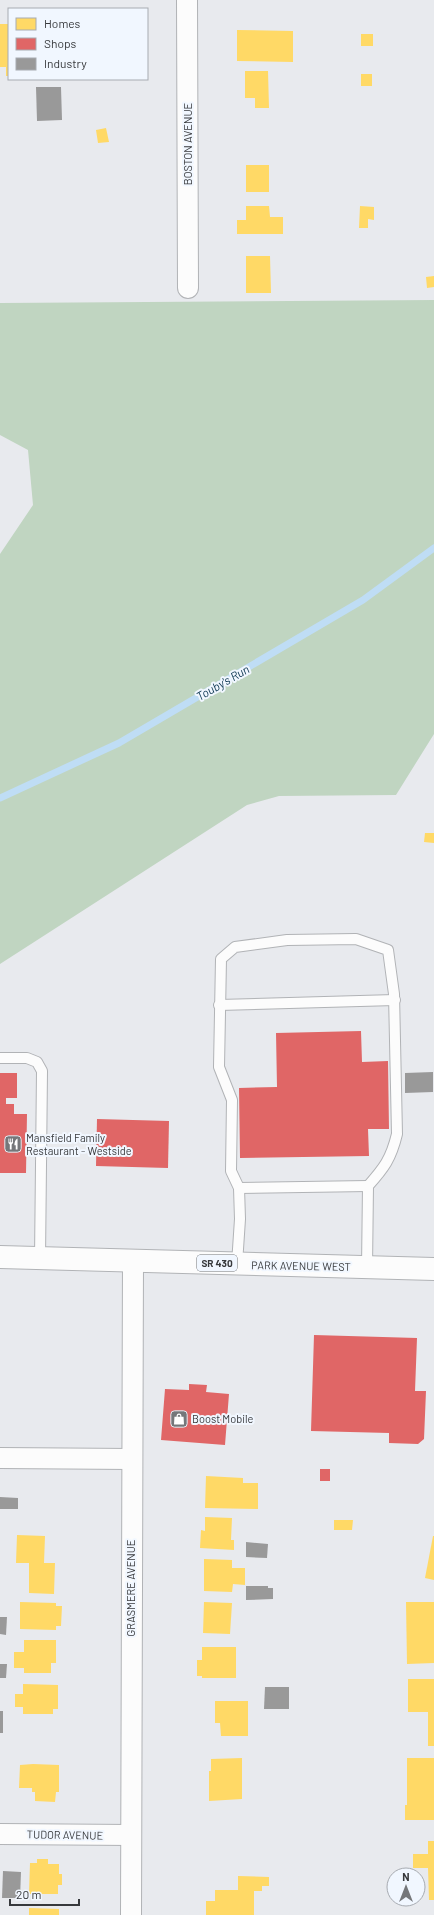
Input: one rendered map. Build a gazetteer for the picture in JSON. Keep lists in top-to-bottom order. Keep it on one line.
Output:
{"streets":{"main road":["SR 430","PARK AVENUE WEST"],"street":["BOSTON AVENUE","GRASMERE AVENUE","TUDOR AVENUE"]},"crossings":[["PARK AVENUE WEST","GRASMERE AVENUE"],["GRASMERE AVENUE","TUDOR AVENUE"]],"water":["Touby's Run"],"places":{"restaurant":["Mansfield Family Restaurant - Westside"],"shop":["Boost Mobile"]},"legend":["Homes","Shops","Industry"],"scale_bar":"20 m","north":"top"}
